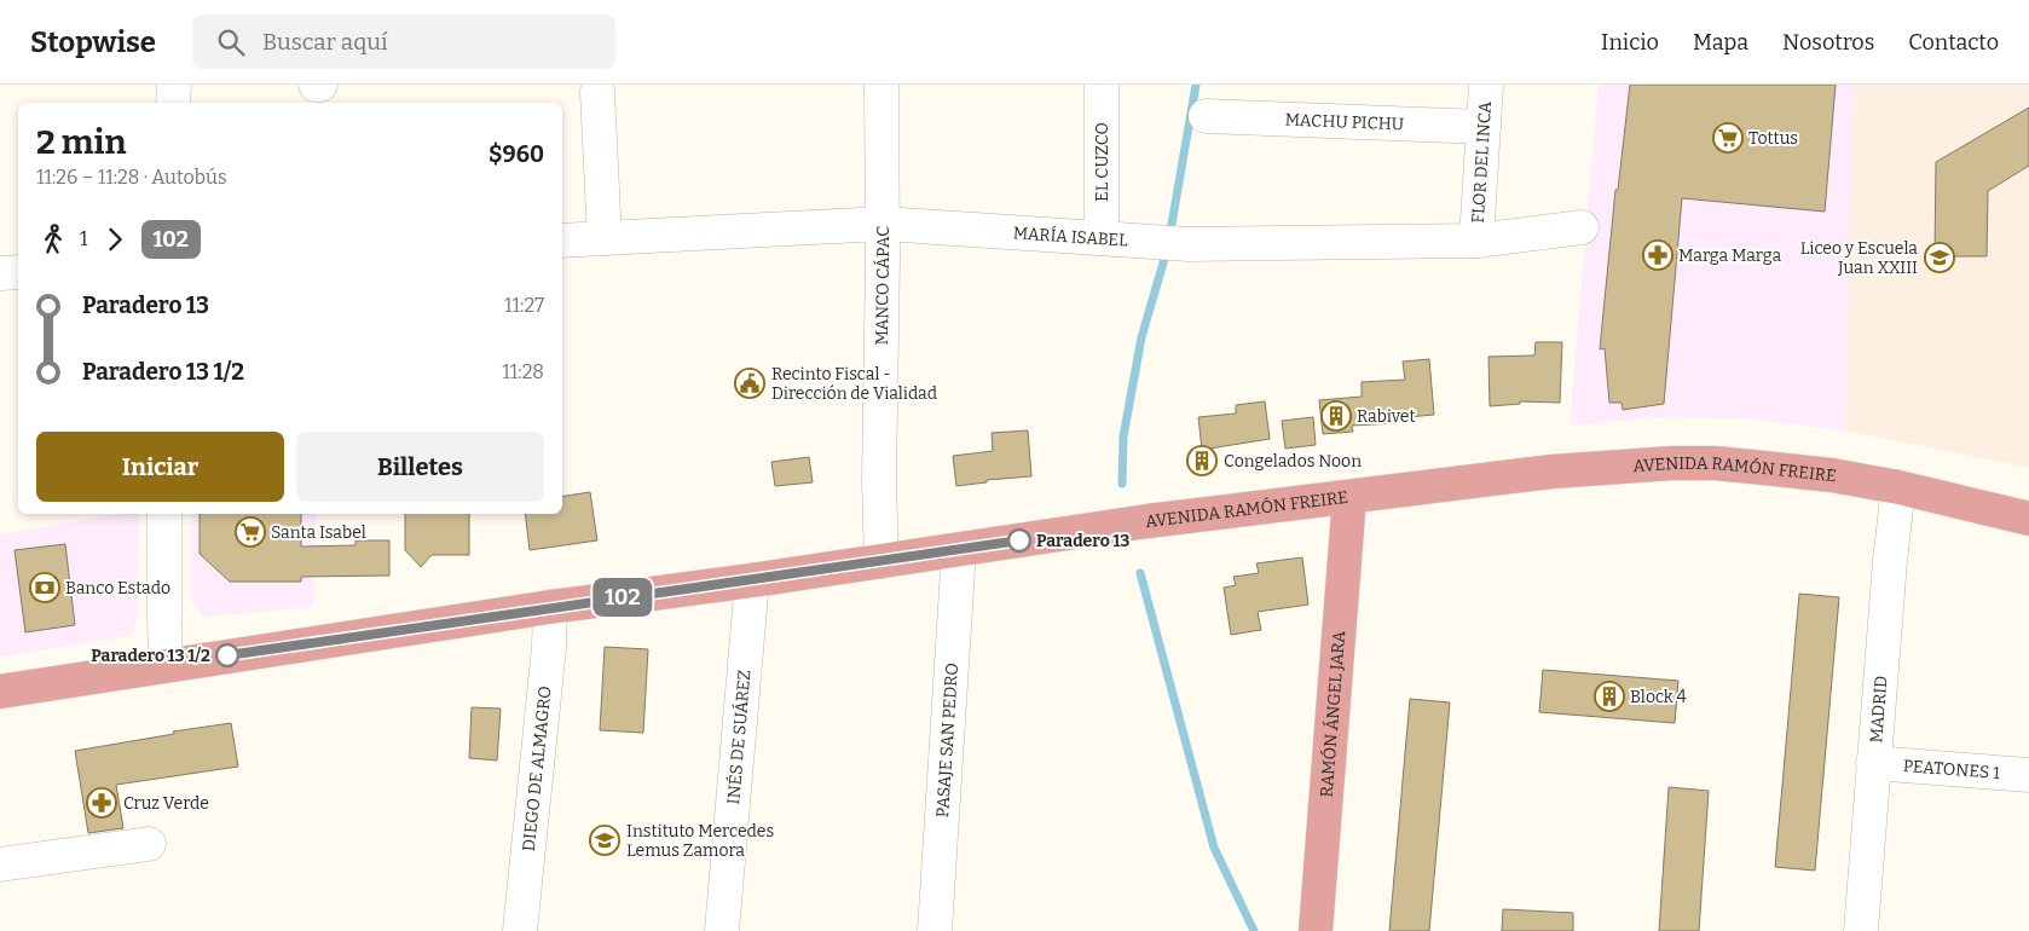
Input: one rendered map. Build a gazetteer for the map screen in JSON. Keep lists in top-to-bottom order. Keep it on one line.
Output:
{"streets":{"main road":["AVENIDA RAMÓN FREIRE","RAMÓN ÁNGEL JARA"],"street":["MACHU PICHU","EL CUZCO","FLOR DEL INCA","MARÍA ISABEL","MANCO CÁPAC","MADRID","INÉS DE SUÁREZ","PASAJE SAN PEDRO","DIEGO DE ALMAGRO","PEATONES 1"]},"crossings":[["MACHU PICHU","FLOR DEL INCA"],["EL CUZCO","MARÍA ISABEL"],["FLOR DEL INCA","MARÍA ISABEL"],["MARÍA ISABEL","MANCO CÁPAC"],["MANCO CÁPAC","AVENIDA RAMÓN FREIRE"],["AVENIDA RAMÓN FREIRE","MADRID"],["AVENIDA RAMÓN FREIRE","RAMÓN ÁNGEL JARA"],["AVENIDA RAMÓN FREIRE","INÉS DE SUÁREZ"],["AVENIDA RAMÓN FREIRE","PASAJE SAN PEDRO"],["AVENIDA RAMÓN FREIRE","DIEGO DE ALMAGRO"],["MADRID","PEATONES 1"]],"places":{"supermarket":["Tottus","Santa Isabel"],"pharmacy":["Marga Marga","Cruz Verde"],"school or university":["Liceo y Escuela Juan XXIII","Instituto Mercedes Lemus Zamora"],"public building":["Recinto Fiscal - Dirección de Vialidad"],"building":["Rabivet","Congelados Noon","Block 4"],"other":["Paradero 13","Paradero 13 1/2"],"bank":["Banco Estado"]},"lines":["bus line 102"],"page":{"header":"Stopwise","search":"Buscar aquí","nav":["Inicio","Mapa","Nosotros","Contacto"],"on_map":"102","heading":["2 min","11:26 – 11:28 · Autobús","$960"],"legs":["1","102"],"list":[{"name":"Paradero 13","value":"11:27"},{"name":"Paradero 13 1/2","value":"11:28"}],"buttons":["Iniciar","Billetes"]}}
